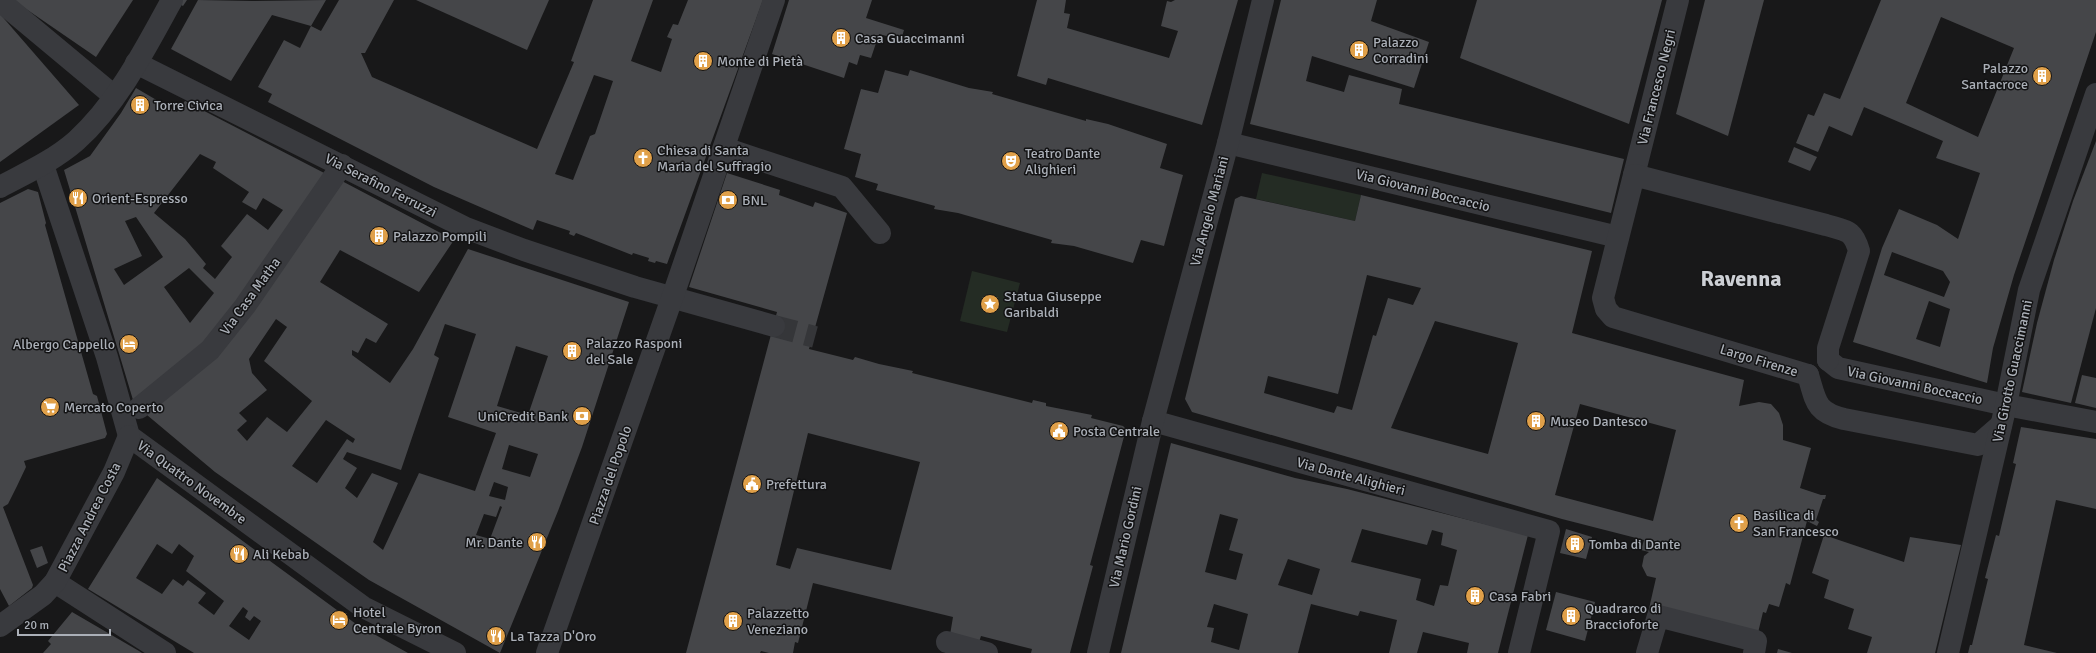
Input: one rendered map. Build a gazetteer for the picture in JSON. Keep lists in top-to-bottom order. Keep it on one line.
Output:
{"streets":{"street":["Via Francesco Negri","Via Serafino Ferruzzi","Via Giovanni Boccaccio","Via Angelo Mariani","Via Casa Matha","Largo Firenze","Via Girotto Guaccimanni","Piazza del Popolo","Via Dante Alighieri","Via Quattro Novembre","Piazza Andrea Costa","Via Mario Gordini"]},"crossings":[["Via Francesco Negri","Largo Firenze"],["Via Serafino Ferruzzi","Via Casa Matha"],["Via Serafino Ferruzzi","Piazza del Popolo"],["Via Giovanni Boccaccio","Via Angelo Mariani"],["Via Giovanni Boccaccio","Largo Firenze"],["Via Giovanni Boccaccio","Via Girotto Guaccimanni"],["Via Angelo Mariani","Via Dante Alighieri"],["Via Angelo Mariani","Via Mario Gordini"],["Via Dante Alighieri","Via Mario Gordini"],["Via Quattro Novembre","Piazza Andrea Costa"]],"districts":["Ravenna"],"places":{"building":["Casa Guaccimanni","Palazzo Corradini","Monte di Pietà","Palazzo Santacroce","Torre Civica","Palazzo Pompili","Palazzo Rasponi del Sale","Museo Dantesco","Tomba di Dante","Casa Fabri","Quadrarco di Braccioforte","Palazzetto Veneziano"],"church":["Chiesa di Santa Maria del Suffragio","Basilica di San Francesco"],"theatre":["Teatro Dante Alighieri"],"restaurant":["Orient-Espresso","Mr. Dante","Ali Kebab","La Tazza D'Oro"],"bank":["BNL","UniCredit Bank"],"place":["Statua Giuseppe Garibaldi"],"hotel":["Albergo Cappello","Hotel Centrale Byron"],"supermarket":["Mercato Coperto"],"public building":["Posta Centrale","Prefettura"]},"scale_bar":"20 m"}
